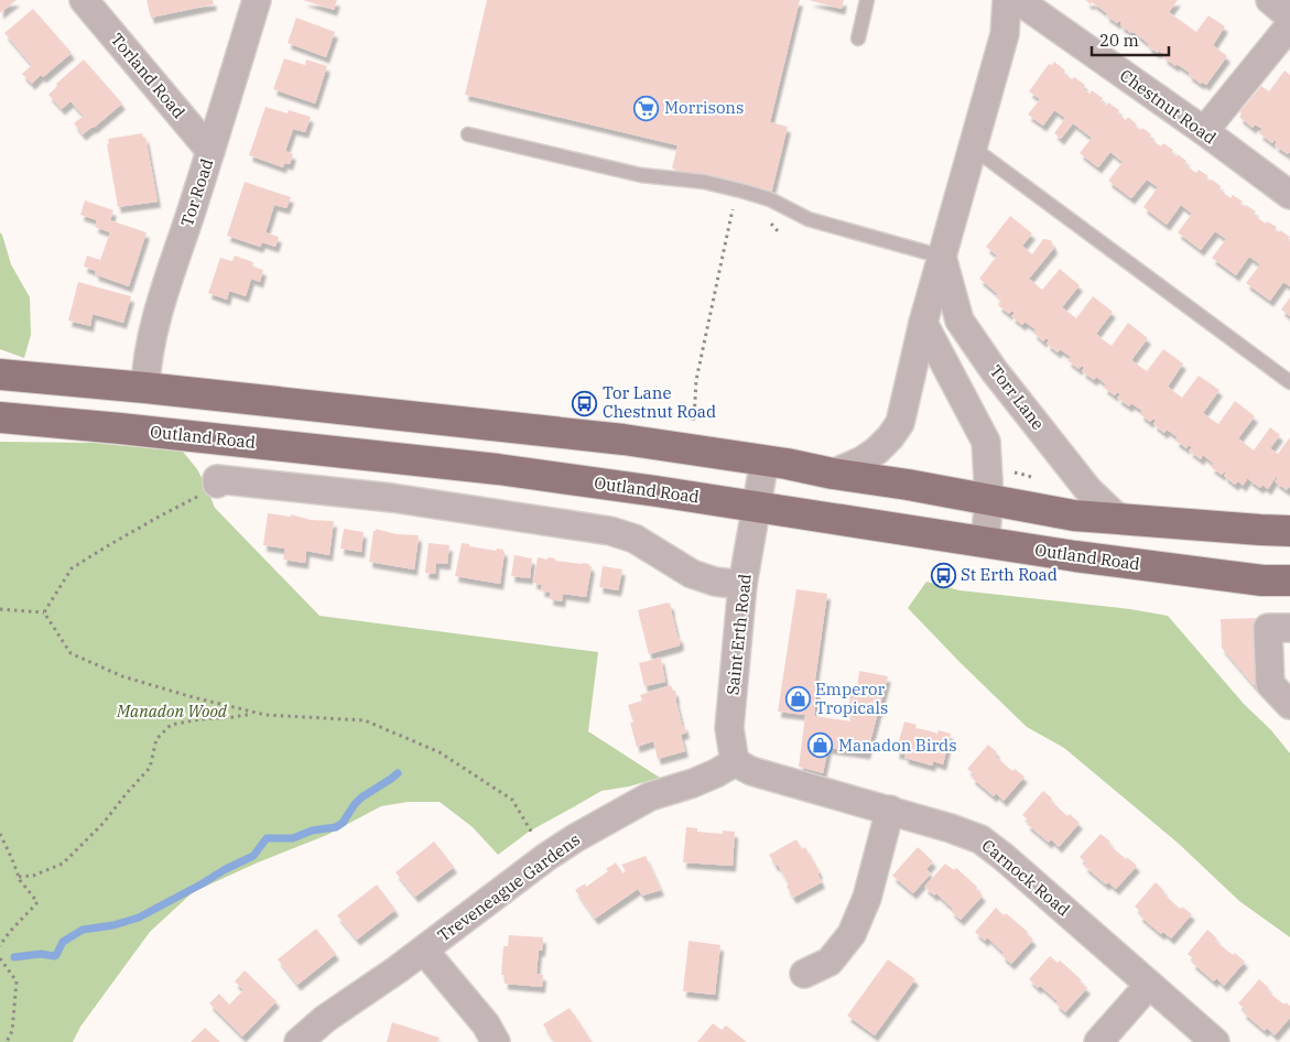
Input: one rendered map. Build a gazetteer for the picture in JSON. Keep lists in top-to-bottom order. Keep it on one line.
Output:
{"streets":{"main road":["Outland Road"],"street":["Torland Road","Chestnut Road","Tor Road","Torr Lane","Saint Erth Road","Carnock Road","Treveneague Gardens"]},"crossings":[["Torland Road","Tor Road"],["Outland Road","Saint Erth Road"],["Saint Erth Road","Carnock Road"],["Saint Erth Road","Treveneague Gardens"],["Carnock Road","Treveneague Gardens"]],"parks":["Manadon Wood"],"places":{"supermarket":["Morrisons"],"bus stop":["Tor Lane Chestnut Road","St Erth Road"],"shop":["Emperor Tropicals","Manadon Birds"]},"scale_bar":"20 m"}
